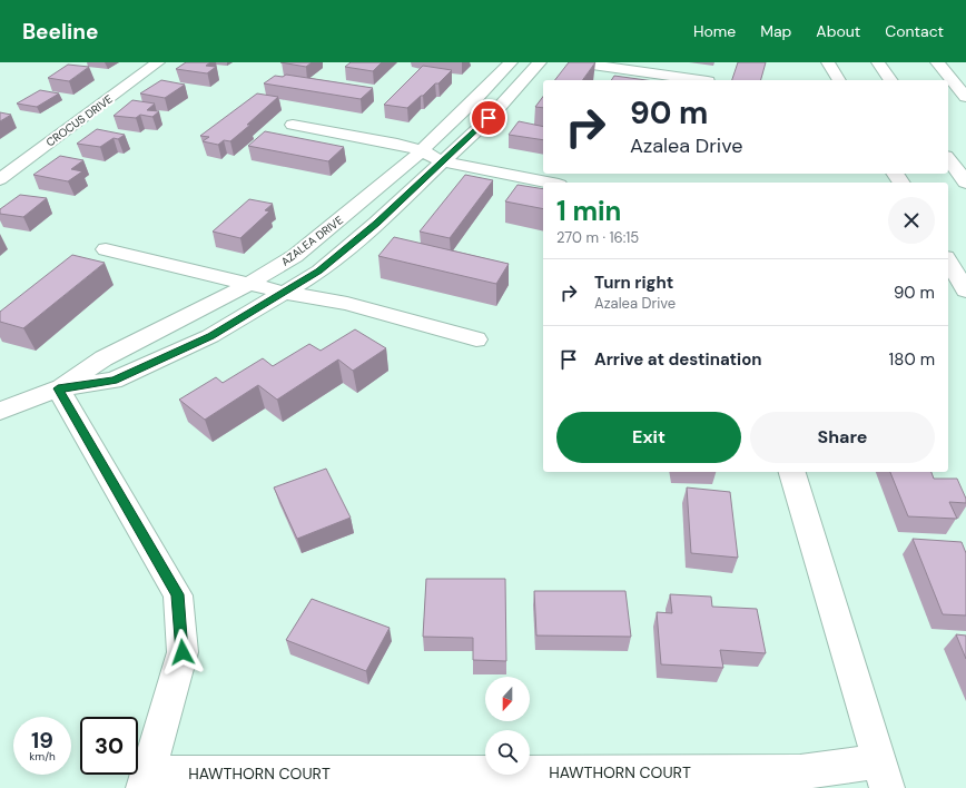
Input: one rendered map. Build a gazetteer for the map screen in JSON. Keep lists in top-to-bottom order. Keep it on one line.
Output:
{"streets":{"main road":["CROCUS DRIVE","AZALEA DRIVE","HAWTHORN COURT"]},"north":"bottom","page":{"header":"Beeline","nav":["Home","Map","About","Contact"],"turn":["90 m","Azalea Drive"],"heading":["1 min","270 m · 16:15"],"list":[{"name":"Turn right","note":"Azalea Drive","value":"90 m"},{"name":"Arrive at destination","value":"180 m"}],"buttons":["Exit","Share"],"speed":"19 km/h","limit":"30"}}
